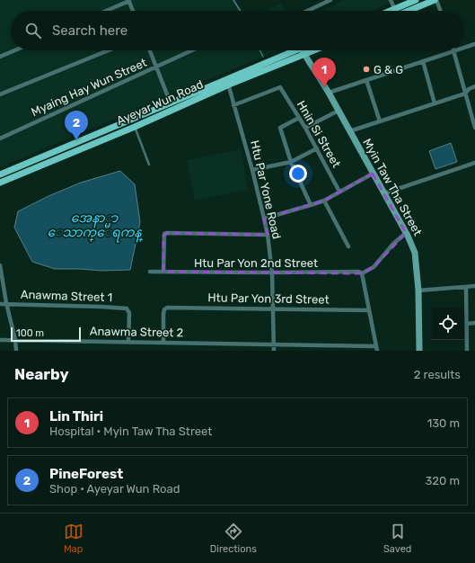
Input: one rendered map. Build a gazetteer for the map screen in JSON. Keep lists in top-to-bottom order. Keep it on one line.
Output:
{"streets":{"main road":["Ayeyar Wun Road","Myin Taw Tha Street"],"street":["Myaing Hay Wun Street","Hnin Si Street","Htu Par Yone Road","Htu Par Yon 2nd Street","Anawma Street 1","Htu Par Yon 3rd Street","Anawma Street 2"]},"crossings":[["Ayeyar Wun Road","Myin Taw Tha Street"],["Ayeyar Wun Road","Htu Par Yone Road"],["Hnin Si Street","Htu Par Yone Road"],["Htu Par Yone Road","Htu Par Yon 2nd Street"],["Htu Par Yone Road","Htu Par Yon 3rd Street"],["Htu Par Yone Road","Anawma Street 2"],["Anawma Street 1","Anawma Street 2"],["Htu Par Yon 3rd Street","Anawma Street 2"]],"water":["အေနာ္မာ ေသာက္ေရကန္"],"places":["G & G"],"scale_bar":"100 m","page":{"search":"Search here","pins":["1","2"],"scale":"100 m","heading":["Nearby","2 results"],"list":[{"mark":"1","name":"Lin Thiri","note":"Hospital · Myin Taw Tha Street","value":"130 m"},{"mark":"2","name":"PineForest","note":"Shop · Ayeyar Wun Road","value":"320 m"}],"nav":["Map","Directions","Saved"]}}
